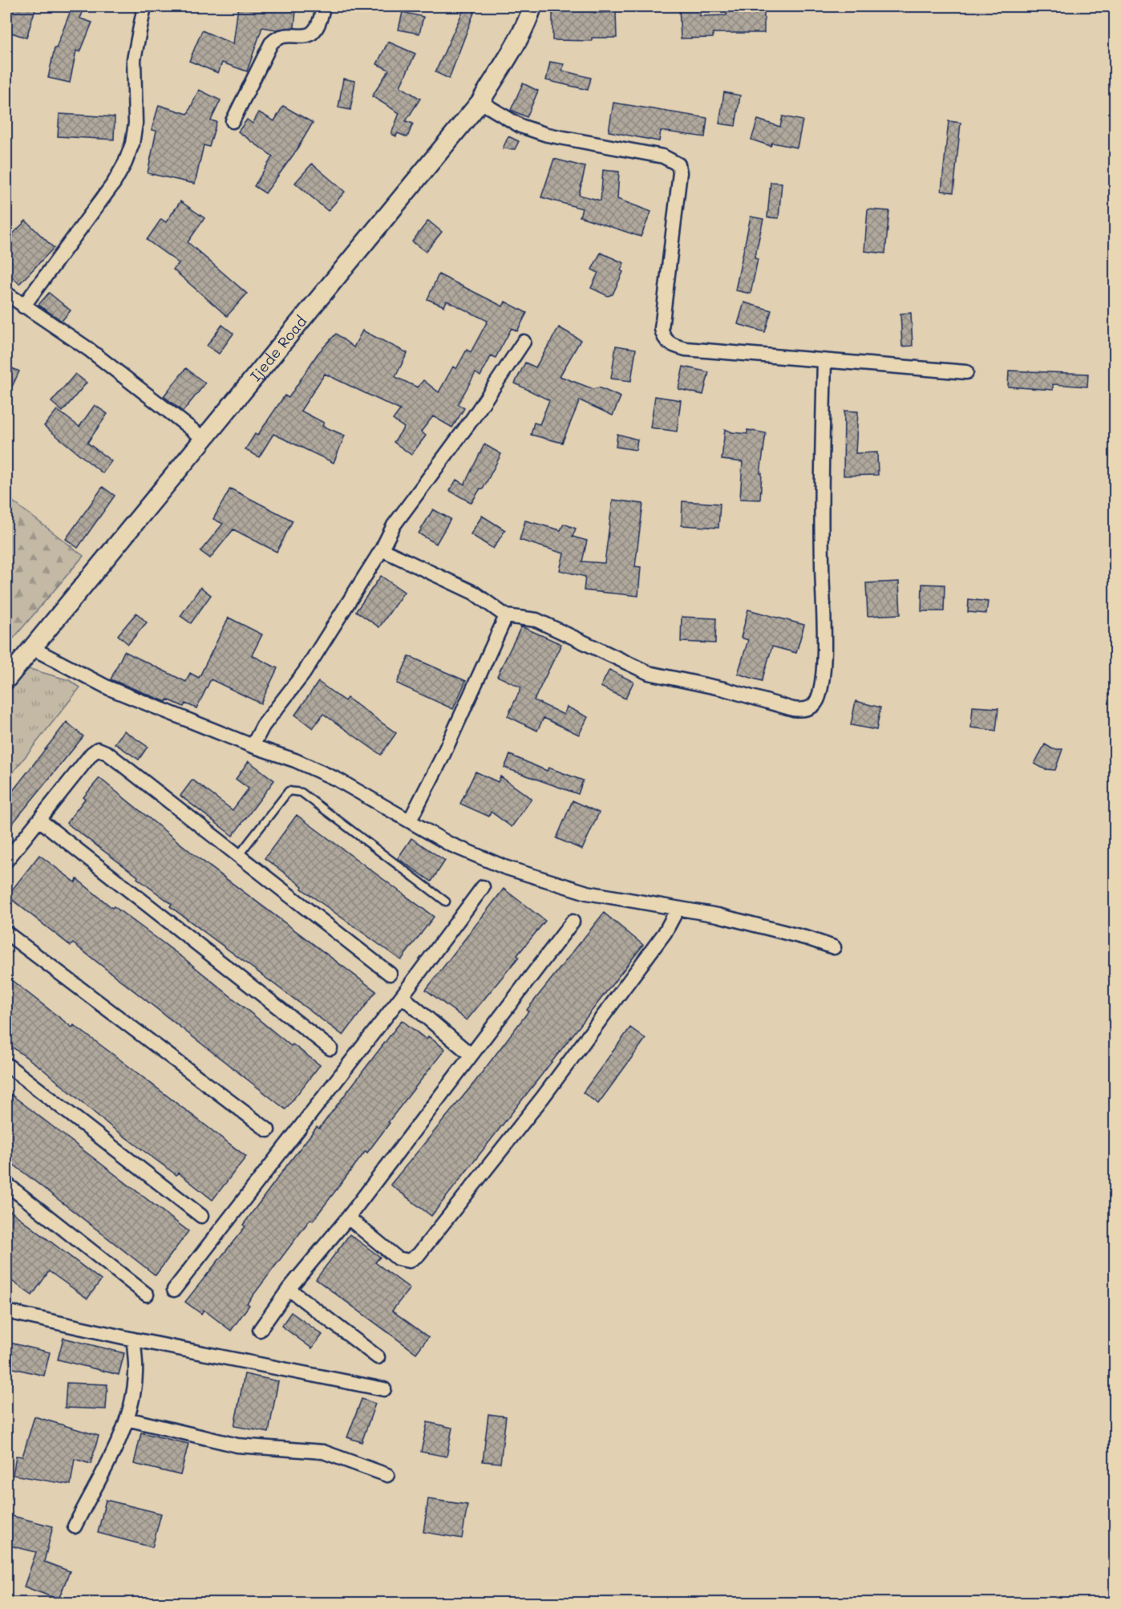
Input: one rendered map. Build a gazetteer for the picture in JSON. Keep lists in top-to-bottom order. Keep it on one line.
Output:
{"streets":{"main road":["Ijede Road"]}}
